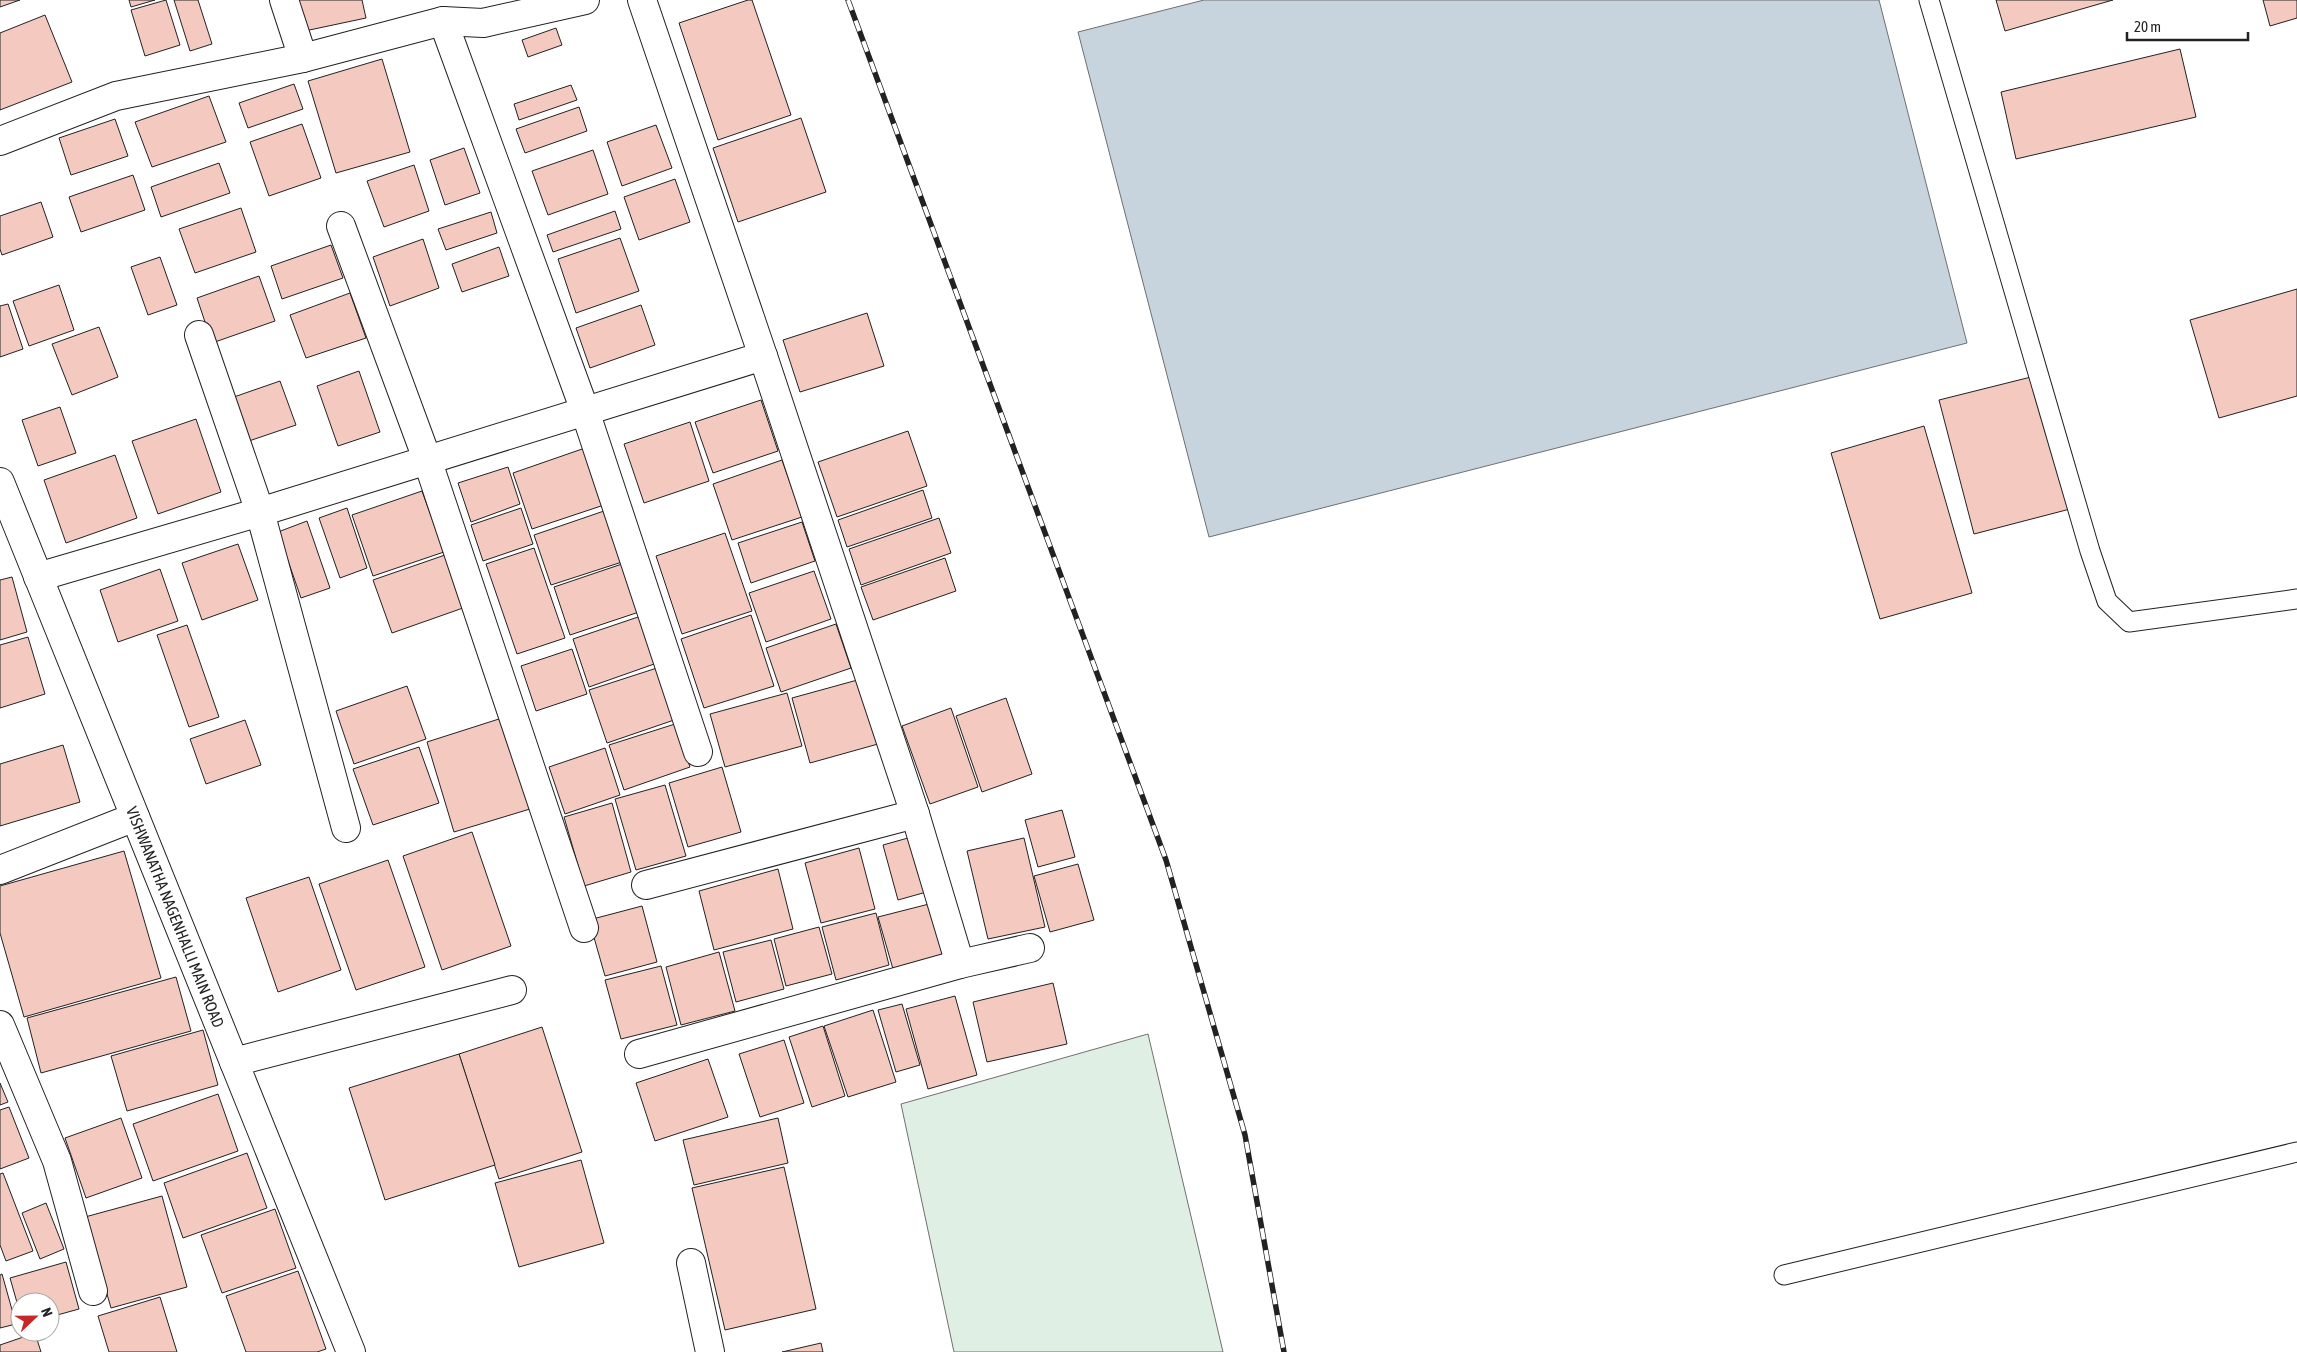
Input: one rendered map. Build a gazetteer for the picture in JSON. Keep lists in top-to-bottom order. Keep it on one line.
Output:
{"streets":{"street":["VISHWANATHA NAGENHALLI MAIN ROAD"]},"scale_bar":"20 m","north":"right"}
